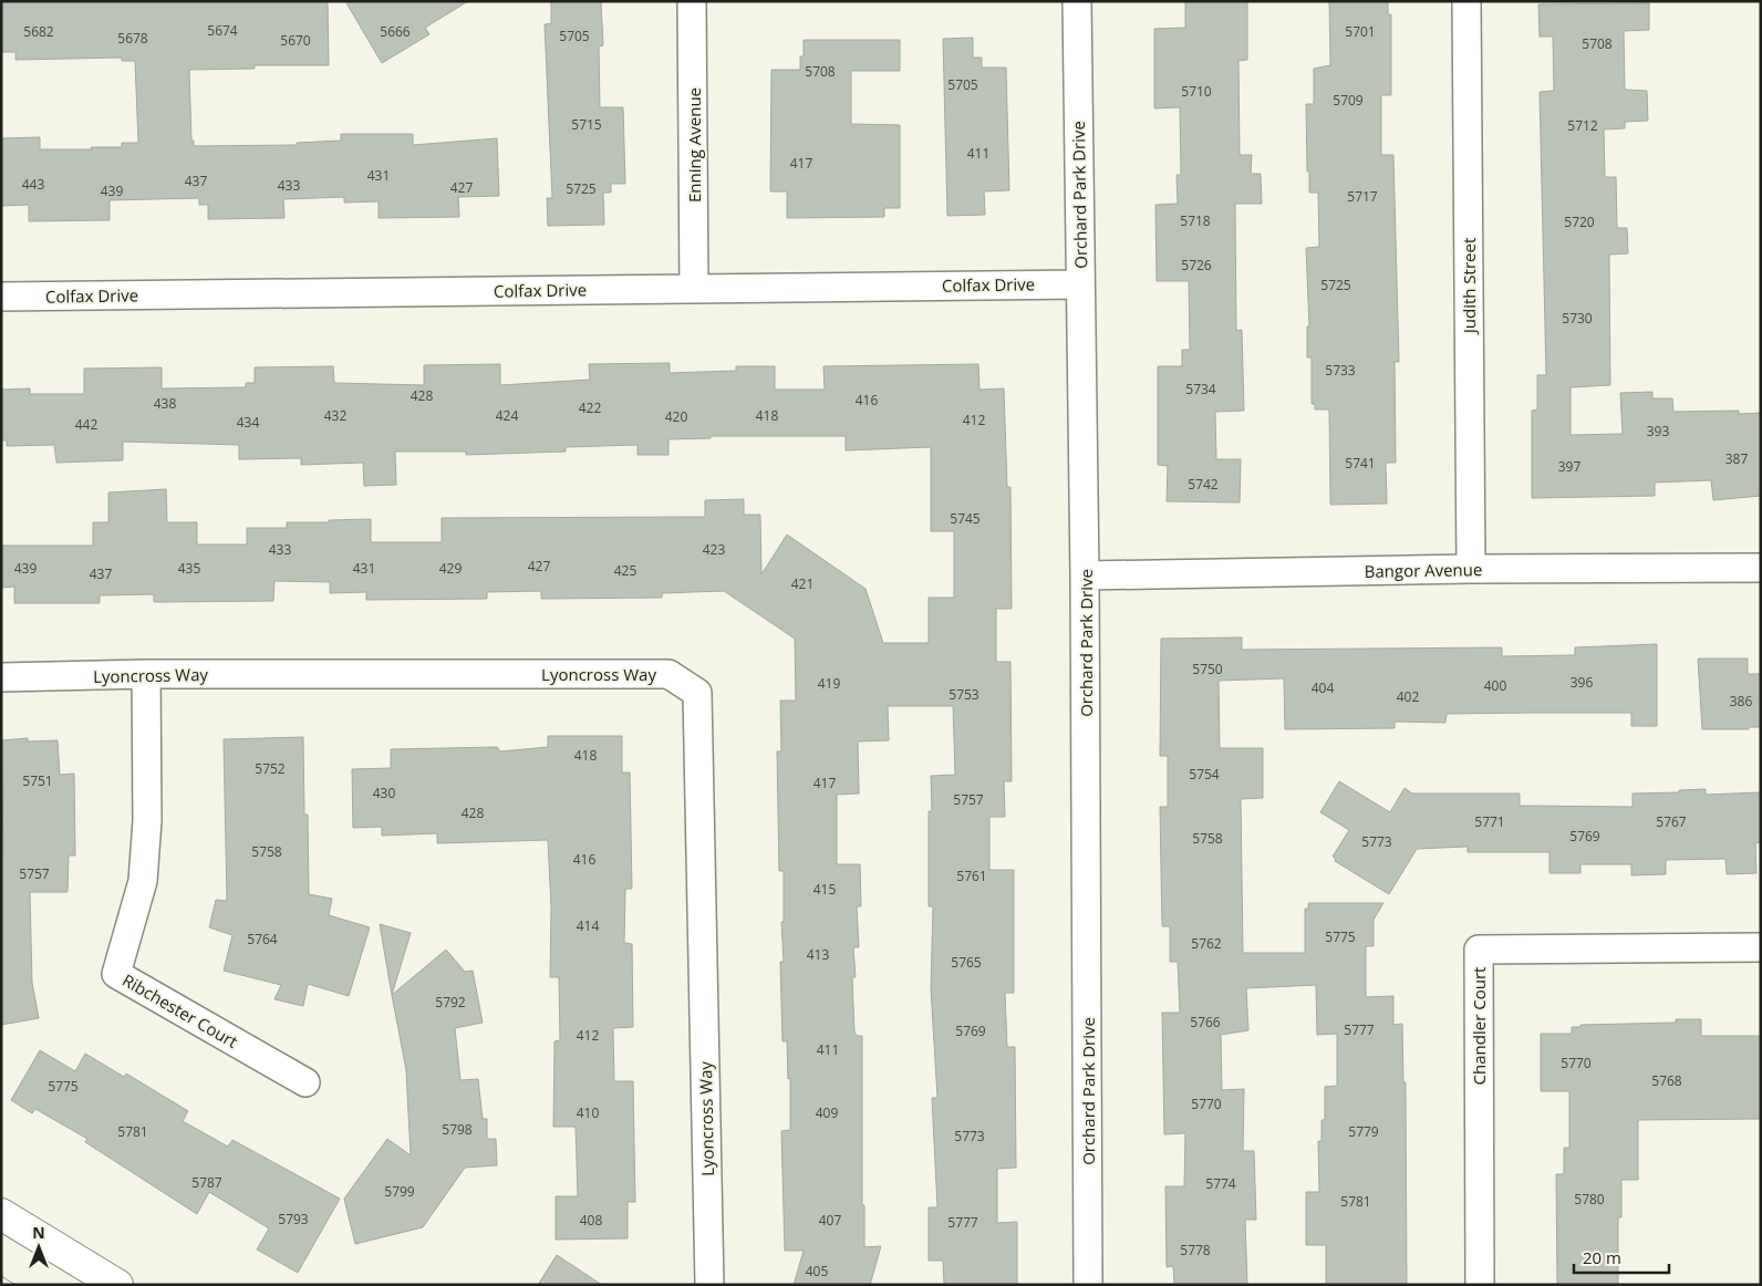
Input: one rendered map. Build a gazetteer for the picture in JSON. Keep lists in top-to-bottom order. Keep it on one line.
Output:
{"streets":{"street":["Enning Avenue","Orchard Park Drive","Colfax Drive","Judith Street","Bangor Avenue","Lyoncross Way","Ribchester Court","Chandler Court"]},"crossings":[["Enning Avenue","Colfax Drive"],["Orchard Park Drive","Colfax Drive"],["Orchard Park Drive","Bangor Avenue"],["Judith Street","Bangor Avenue"],["Lyoncross Way","Ribchester Court"]],"house_numbers":["5674","5682","5666","5701","5705","5678","5670","5708","5708","5705","5710","5709","5715","5712","411","417","431","437","443","433","427","5725","439","5717","5718","5720","5726","5725","5730","5733","5734","428","416","438","422","432","424","418","420","412","434","442","393","387","5741","397","5742","5745","433","423","427","439","435","431","429","425","437","421","5750","396","419","400","404","5753","402","386","418","5752","5754","5751","417","430","5757","428","5771","5767","5769","5758","5773","5758","416","5757","5761","415","414","5775","5764","5762","413","5765","5792","5766","5777","5769","412","411","5770","5768","5775","5770","410","409","5798","5781","5779","5773","5787","5774","5799","5780","5781","5793","408","407","5777","5778","405"],"scale_bar":"20 m","north":"top"}
